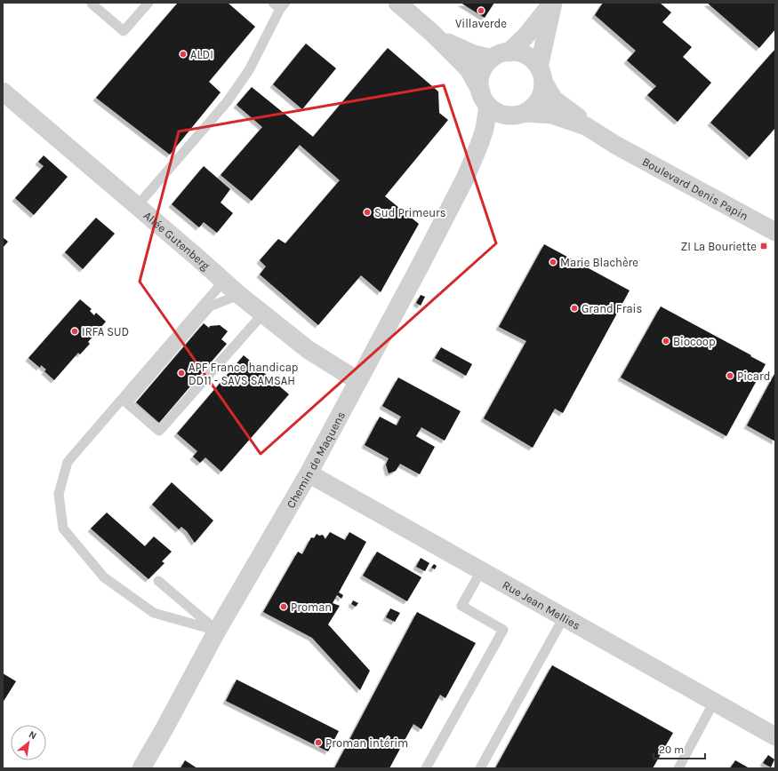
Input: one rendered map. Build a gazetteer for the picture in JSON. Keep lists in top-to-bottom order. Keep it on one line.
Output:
{"streets":{"street":["Boulevard Denis Papin","Allée Gutenberg","Chemin de Maquens","Rue Jean Mellies"]},"crossings":[["Boulevard Denis Papin","Chemin de Maquens"],["Allée Gutenberg","Chemin de Maquens"],["Chemin de Maquens","Rue Jean Mellies"]],"places":{"other":["Villaverde","ALDI","Sud Primeurs","Marie Blachère","Grand Frais","IRFA SUD","Biocoop","APF France handicap DD11 - SAVS SAMSAH","Picard","Proman","Proman intérim"],"transit":["ZI La Bouriette"]},"scale_bar":"20 m","north":"top right"}
